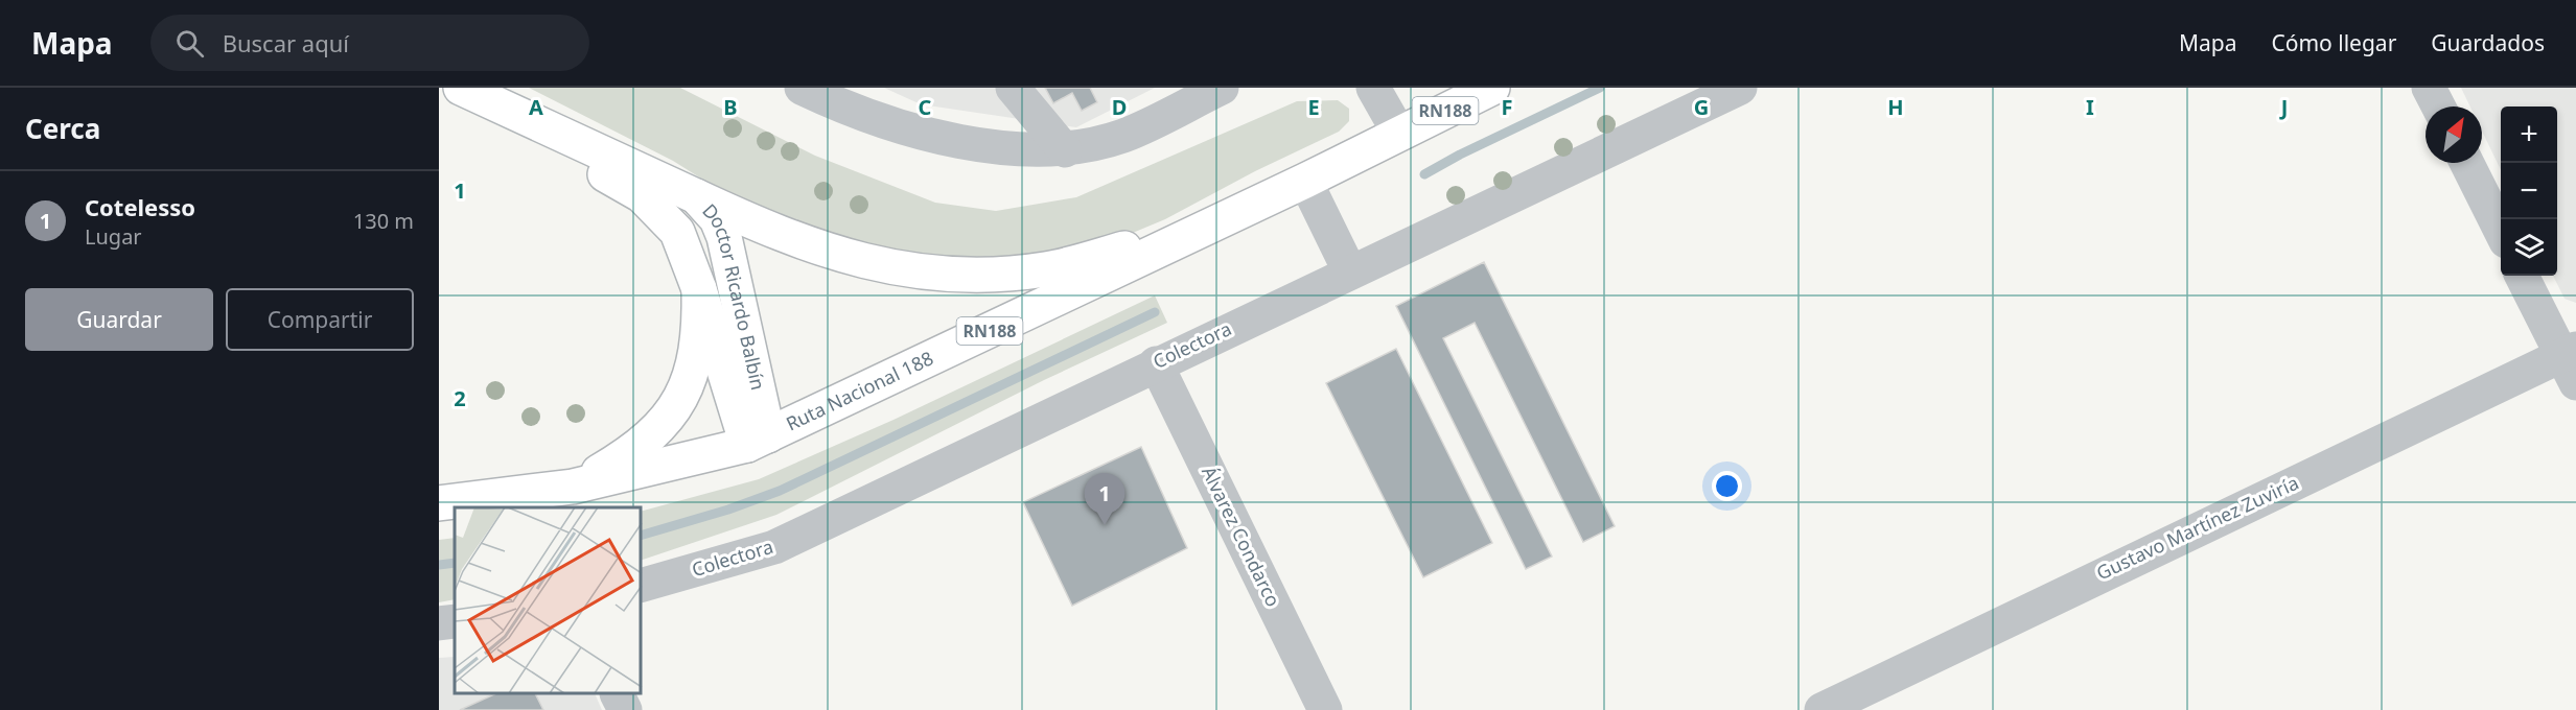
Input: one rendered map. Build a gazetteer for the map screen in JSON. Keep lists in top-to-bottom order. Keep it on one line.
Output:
{"streets":{"main road":["RN188","Doctor Ricardo Balbín","Ruta Nacional 188"],"street":["Colectora","Gustavo Martínez Zuviría","Álvarez Condarco"]},"crossings":[["RN188","Doctor Ricardo Balbín"],["RN188","Ruta Nacional 188"],["Doctor Ricardo Balbín","Ruta Nacional 188"],["Colectora","Álvarez Condarco"]],"north":"top right","page":{"header":"Mapa","search":"Buscar aquí","nav":["Mapa","Cómo llegar","Guardados"],"heading":"Cerca","map_buttons":["+","−"],"list":[{"mark":"1","name":"Cotelesso","note":"Lugar","value":"130 m"}],"buttons":["Guardar","Compartir"],"pins":"1"},"grid":{"columns":["A","B","C","D","E","F","G","H","I","J"],"rows":["1","2"]}}
